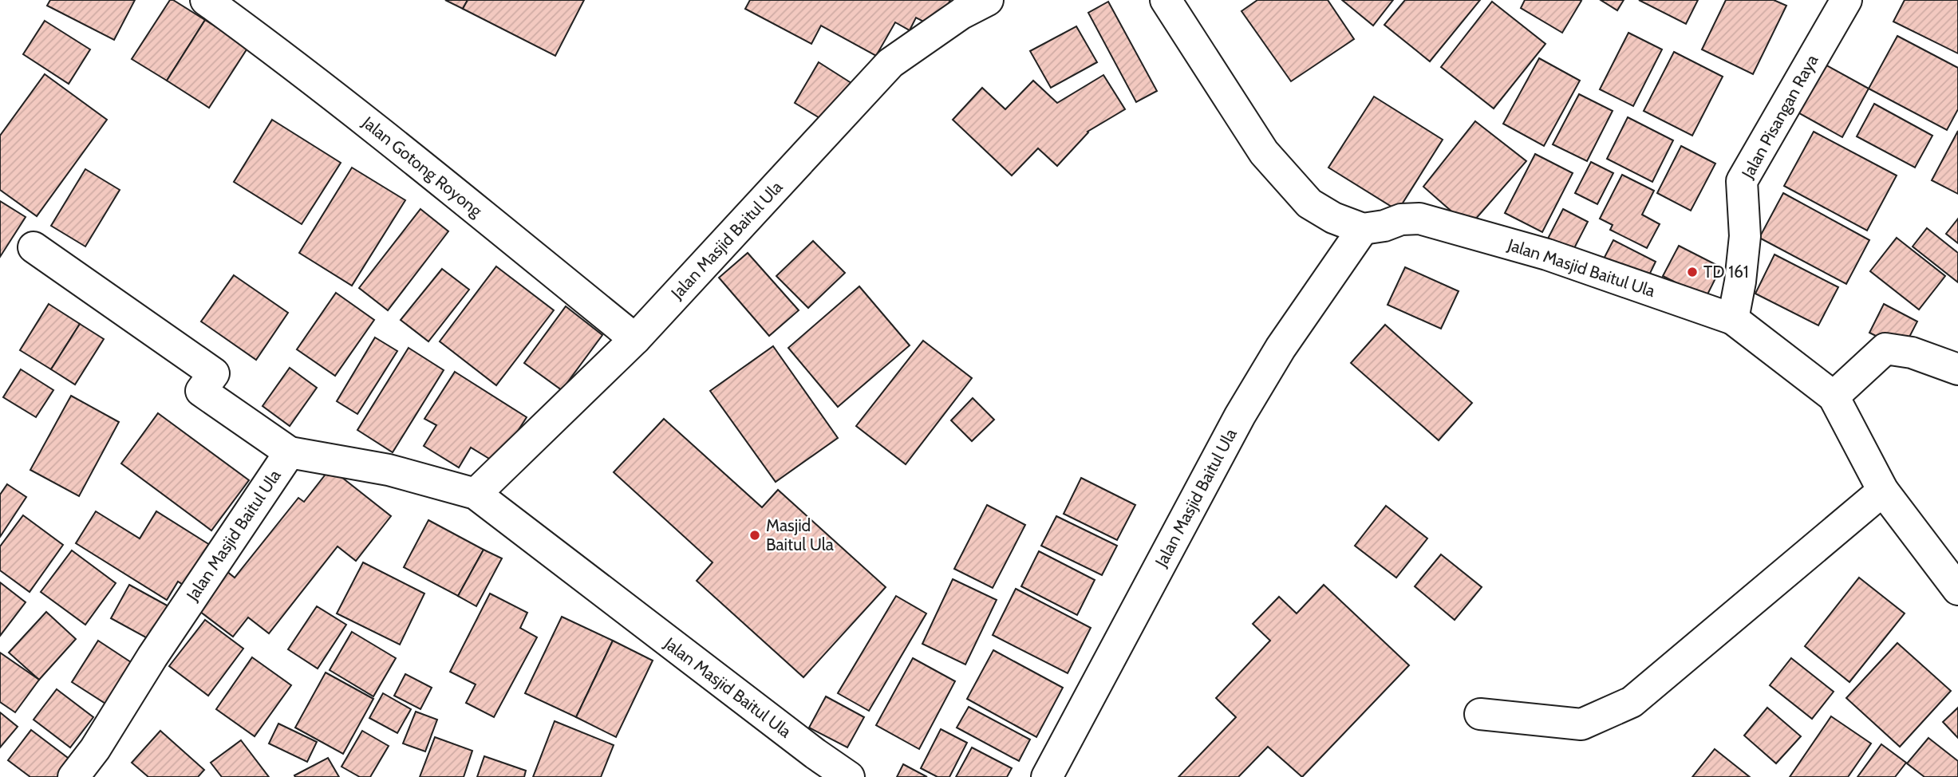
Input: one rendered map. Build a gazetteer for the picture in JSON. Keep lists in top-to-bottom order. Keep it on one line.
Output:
{"streets":{"street":["Jalan Pisangan Raya","Jalan Gotong Royong","Jalan Masjid Baitul Ula"]},"crossings":[["Jalan Pisangan Raya","Jalan Masjid Baitul Ula"],["Jalan Gotong Royong","Jalan Masjid Baitul Ula"]],"places":["TD 161","Masjid Baitul Ula"]}
